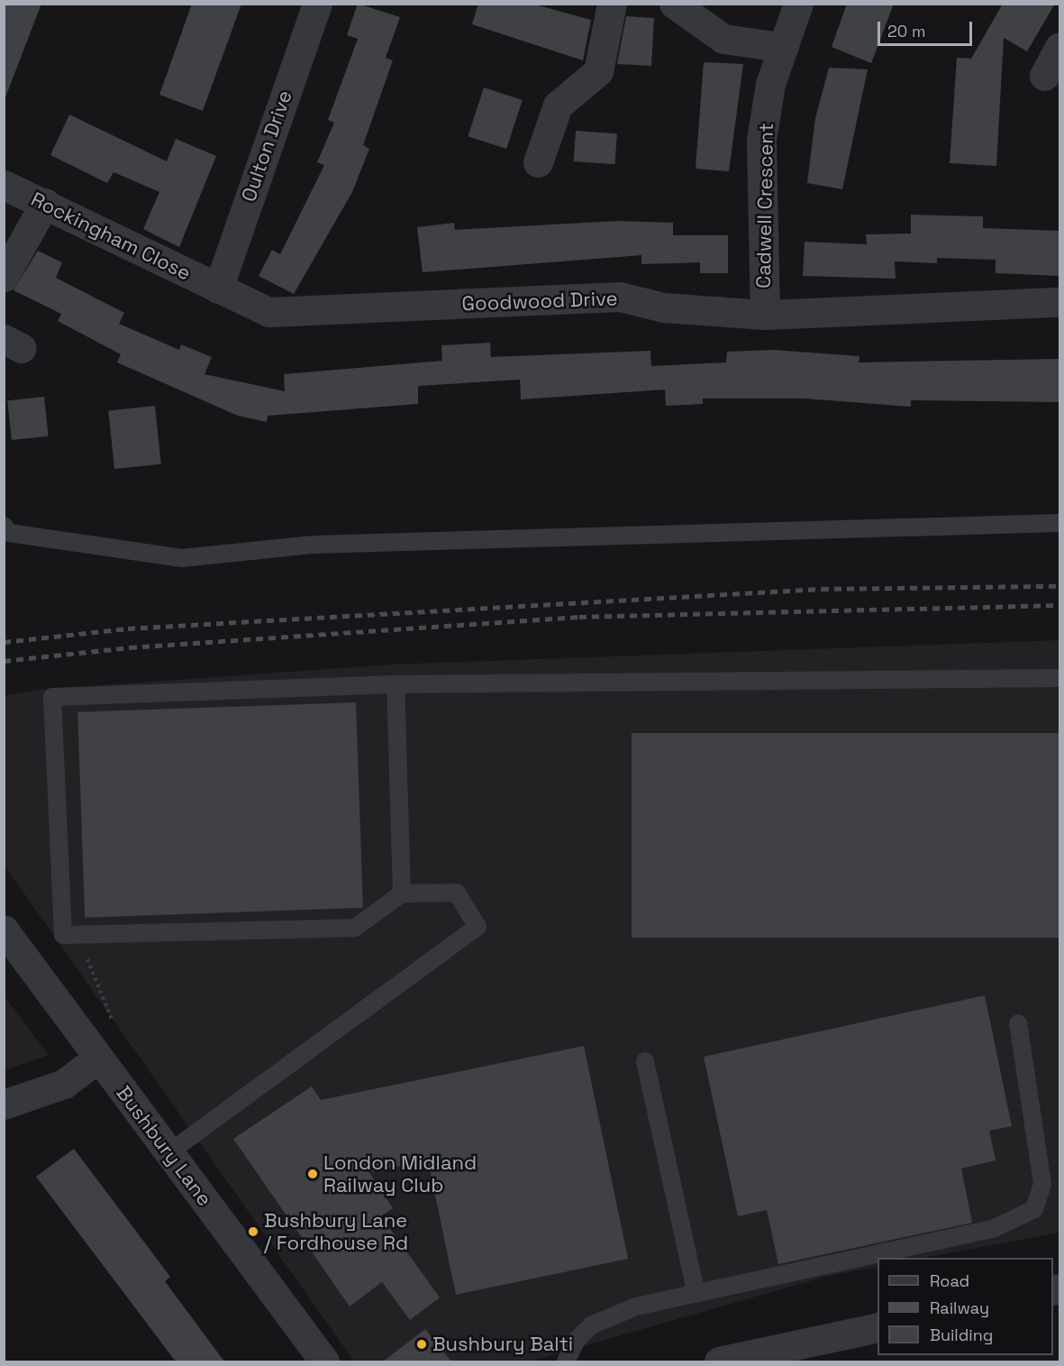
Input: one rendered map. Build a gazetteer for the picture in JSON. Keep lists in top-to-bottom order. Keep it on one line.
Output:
{"streets":{"street":["Oulton Drive","Cadwell Crescent","Rockingham Close","Goodwood Drive","Bushbury Lane"]},"crossings":[["Oulton Drive","Rockingham Close"],["Oulton Drive","Goodwood Drive"],["Cadwell Crescent","Goodwood Drive"],["Rockingham Close","Goodwood Drive"]],"places":["London Midland Railway Club","Bushbury Lane / Fordhouse Rd","Bushbury Balti"],"legend":["Road","Railway","Building"],"scale_bar":"20 m"}
